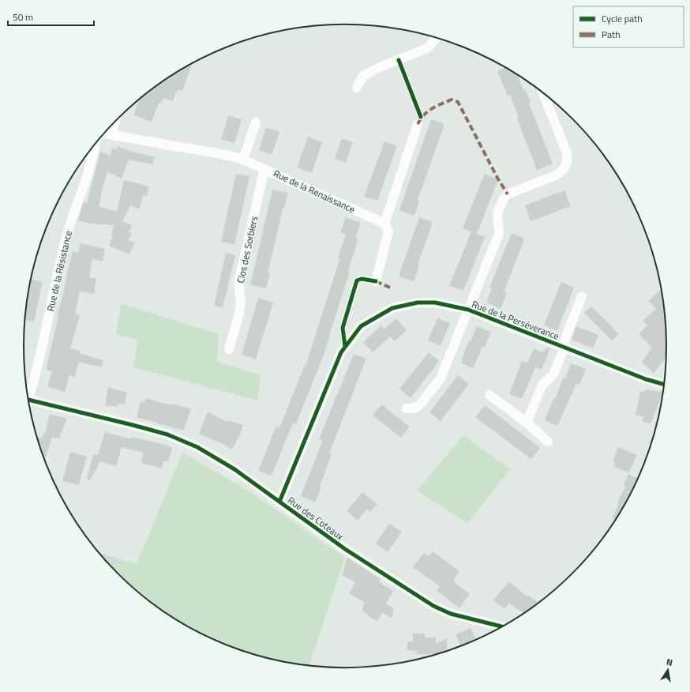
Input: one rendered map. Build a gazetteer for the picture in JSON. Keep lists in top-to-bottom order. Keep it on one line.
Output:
{"streets":{"street":["Rue de la Renaissance","Clos des Sorbiers","Rue de la Résistance","Rue de la Perséverance","Rue des Coteaux"]},"crossings":[["Rue de la Renaissance","Clos des Sorbiers"],["Rue de la Résistance","Rue des Coteaux"],["Rue de la Perséverance","Rue des Coteaux"]],"legend":["Cycle path","Path"],"scale_bar":"50 m","north":"top"}
